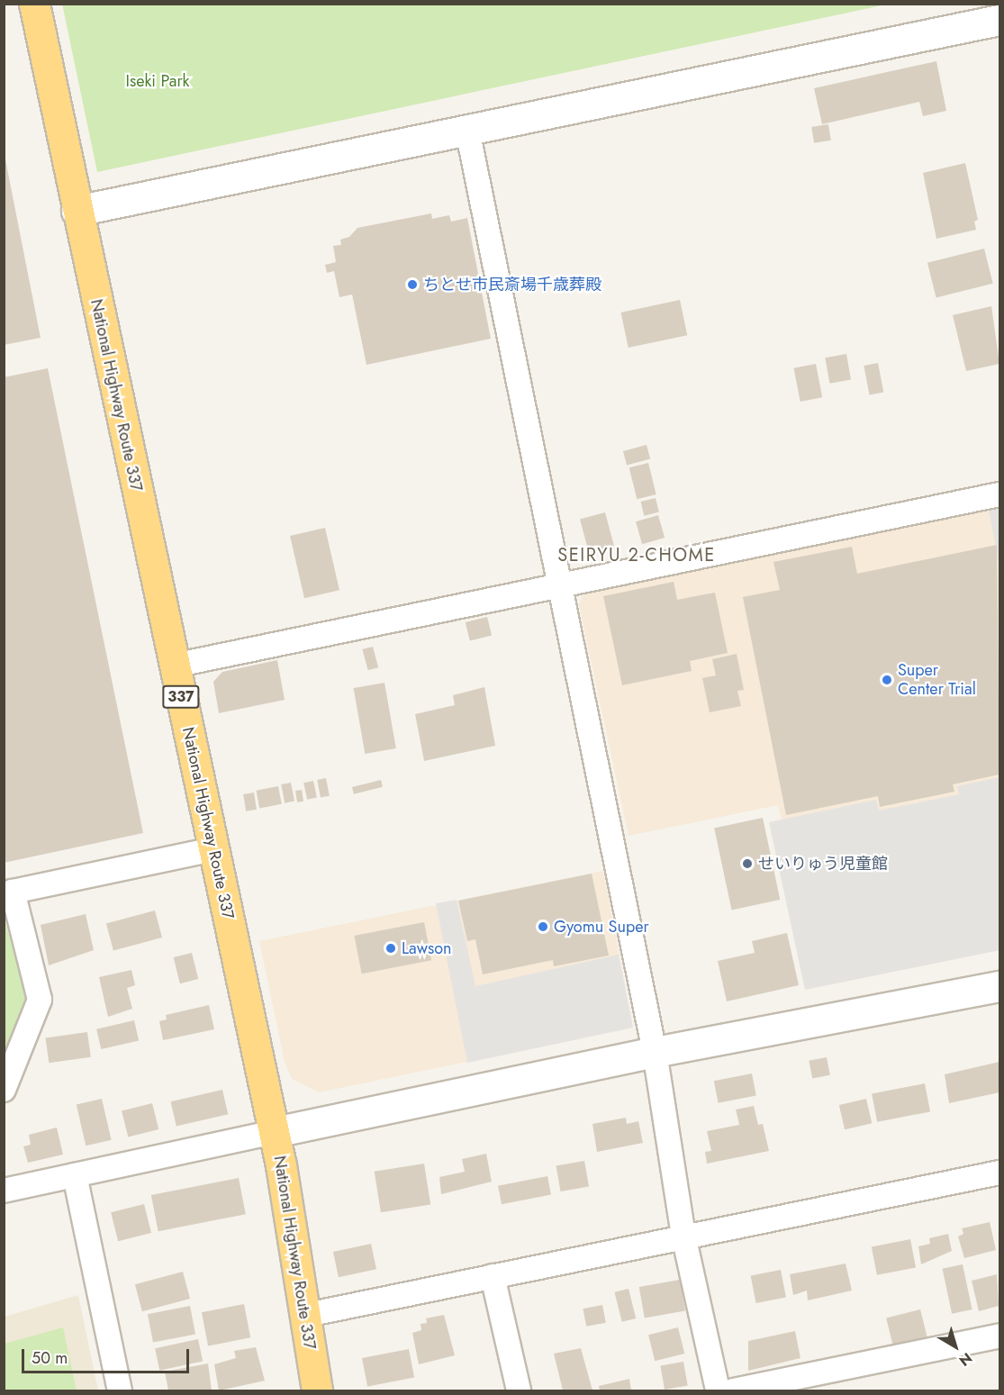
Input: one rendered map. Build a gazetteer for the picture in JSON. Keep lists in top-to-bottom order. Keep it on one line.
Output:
{"streets":{"highway":["National Highway Route 337","337"]},"districts":["SEIRYU 2-CHOME"],"parks":["Iseki Park"],"places":["ちとせ市民斎場千歳葬殿","Super Center Trial","せいりゅう児童館","Gyomu Super","Lawson"],"scale_bar":"50 m","north":"bottom right"}
